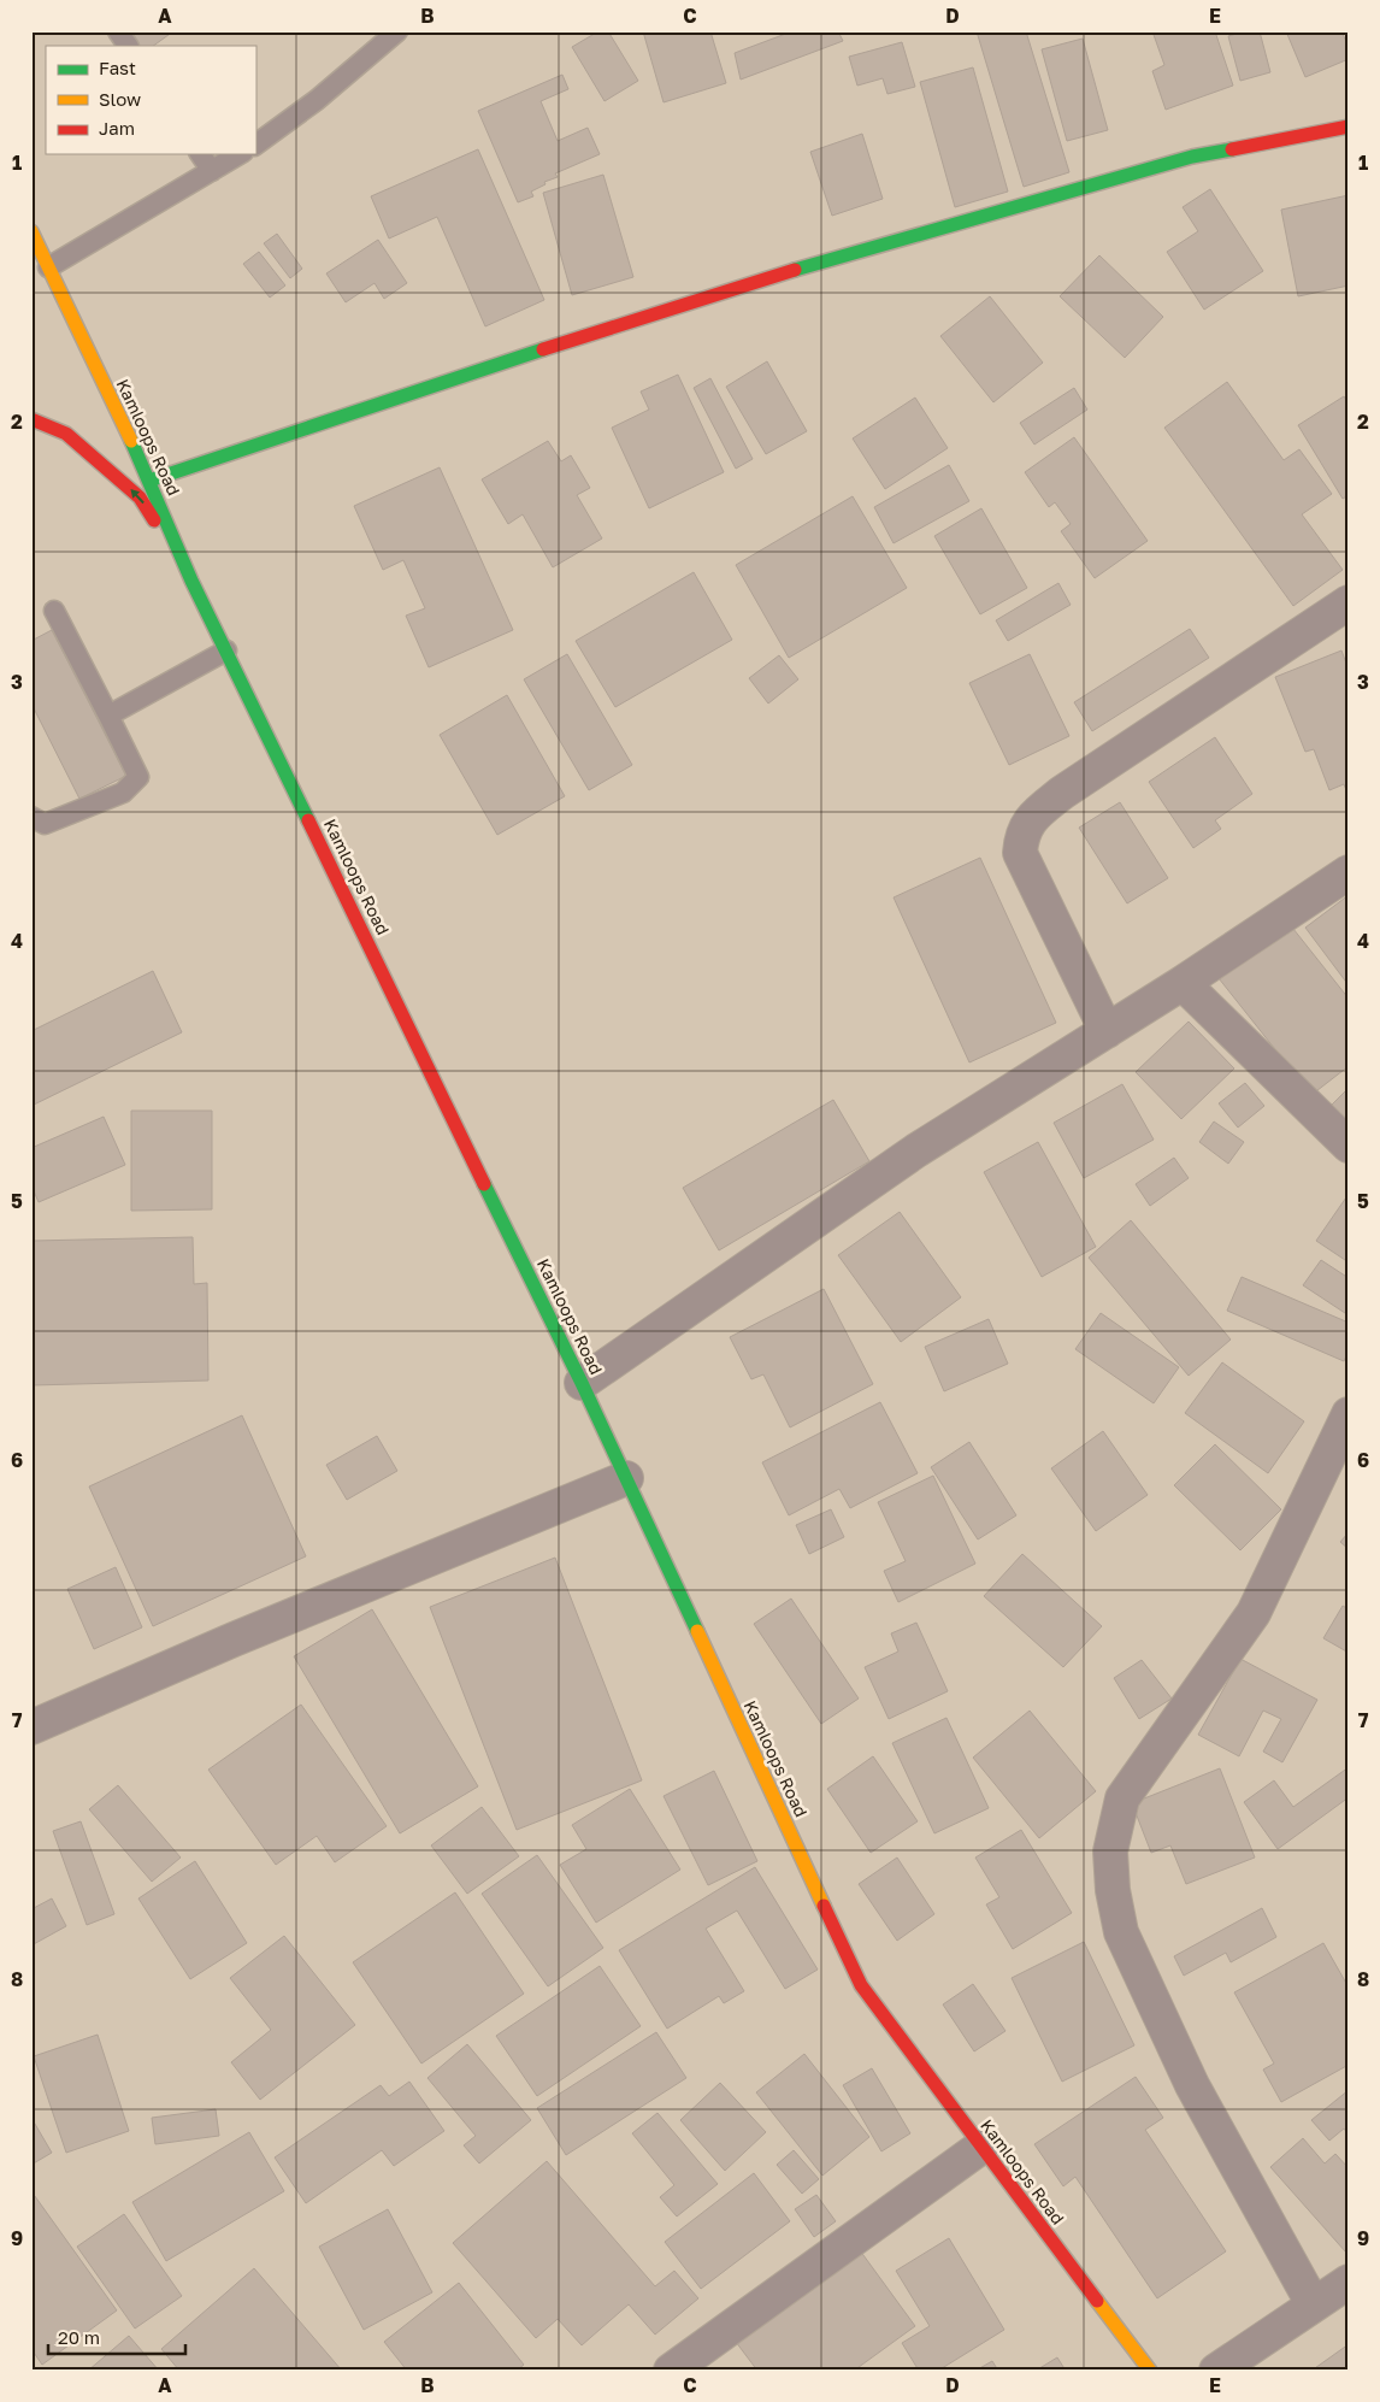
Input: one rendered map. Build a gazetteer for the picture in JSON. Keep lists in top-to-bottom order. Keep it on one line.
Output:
{"streets":{"main road":["Kamloops Road"]},"legend":["Fast","Slow","Jam"],"scale_bar":"20 m","grid":{"columns":["A","B","C","D","E"],"rows":["1","2","3","4","5","6","7","8","9"]}}
